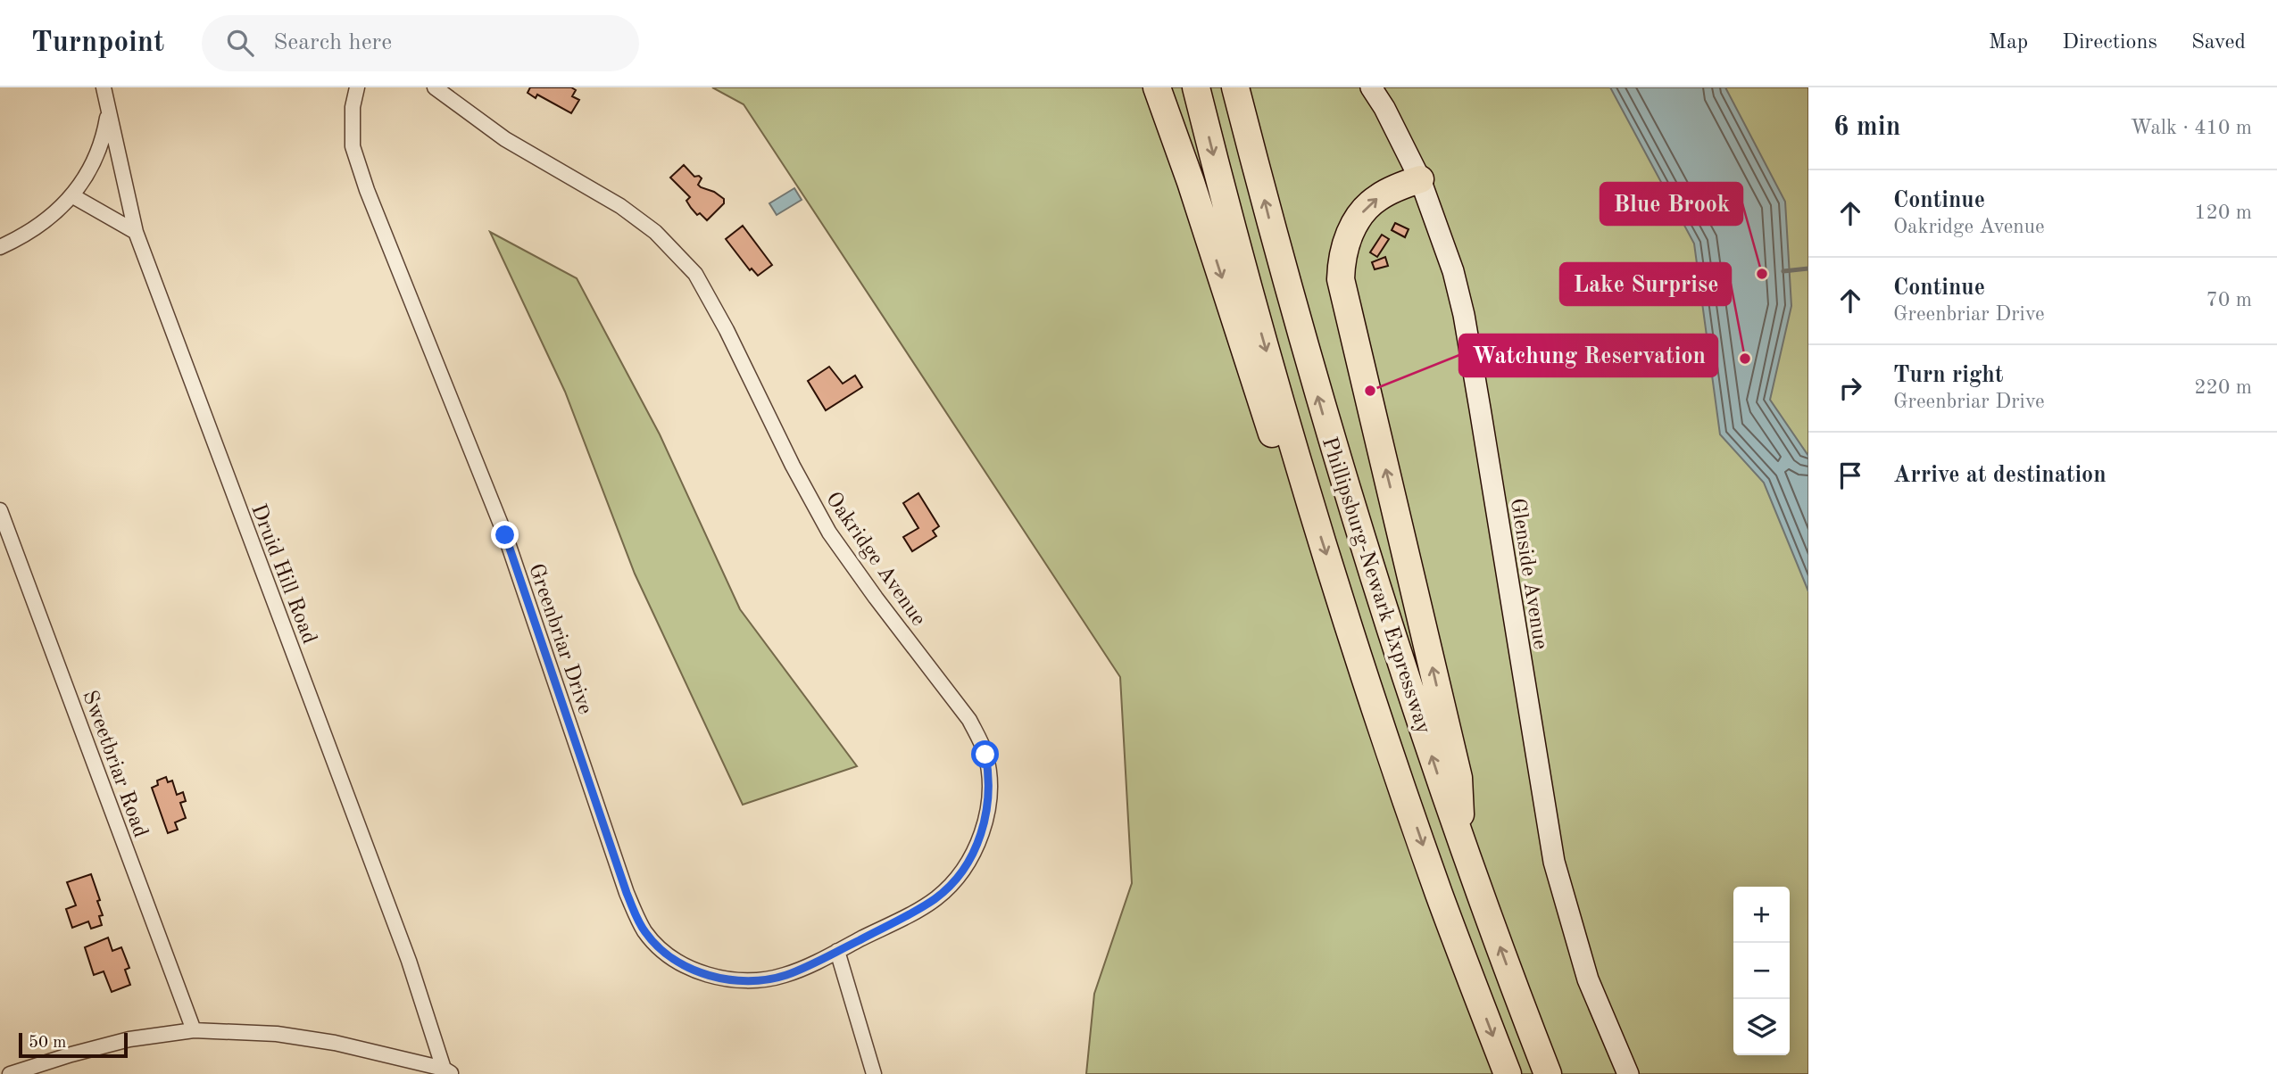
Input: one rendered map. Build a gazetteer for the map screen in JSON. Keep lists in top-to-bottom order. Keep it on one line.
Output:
{"streets":{"highway":["Phillipsburg-Newark Expressway"],"main road":["Glenside Avenue"],"street":["Oakridge Avenue","Druid Hill Road","Greenbriar Drive","Sweetbriar Road"]},"crossings":[["Oakridge Avenue","Greenbriar Drive"]],"places":["Blue Brook","Lake Surprise","Watchung Reservation"],"scale_bar":"50 m","page":{"header":"Turnpoint","search":"Search here","nav":["Map","Directions","Saved"],"heading":["6 min","Walk · 410 m"],"list":[["Continue","Oakridge Avenue","120 m"],["Continue","Greenbriar Drive","70 m"],["Turn right","Greenbriar Drive","220 m"],"Arrive at destination"],"map_buttons":["+","−"],"scale":"50 m"}}
